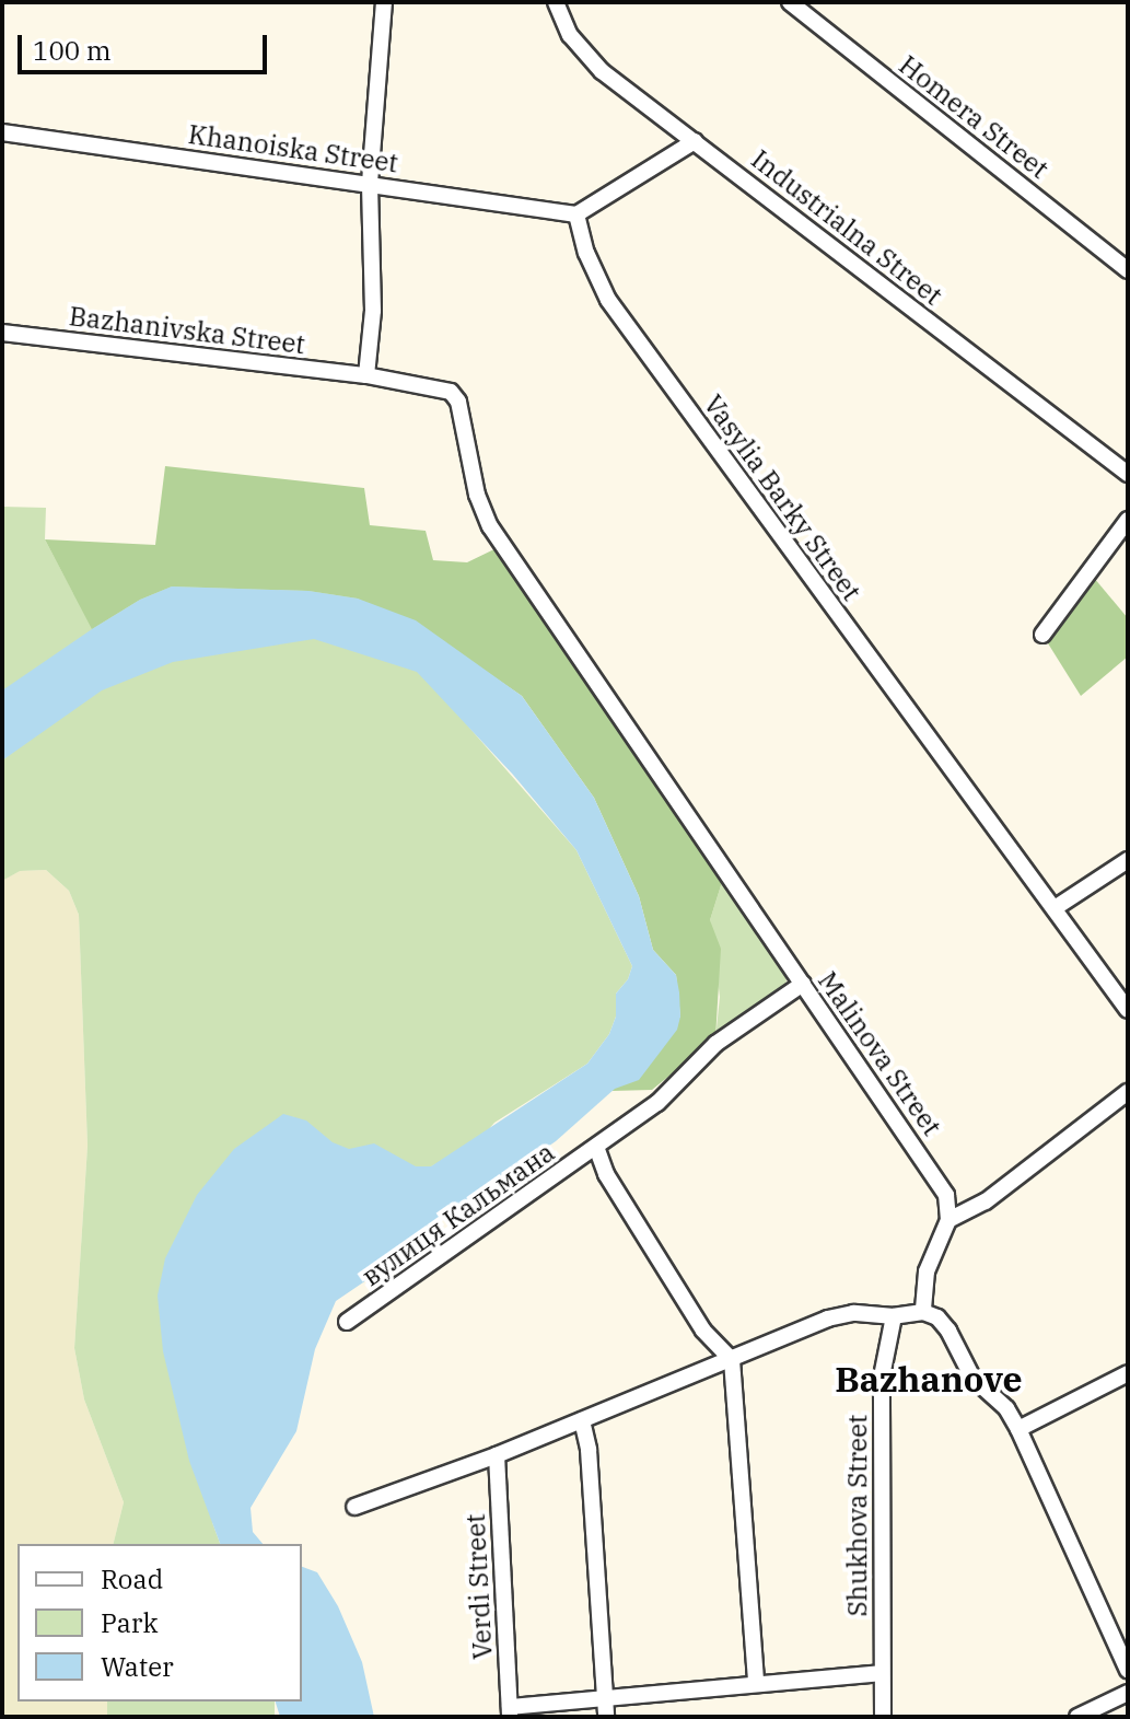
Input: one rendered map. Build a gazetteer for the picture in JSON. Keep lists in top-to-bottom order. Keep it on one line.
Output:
{"streets":{"street":["Homera Street","Khanoiska Street","Industrialna Street","Bazhanivska Street","Vasylia Barky Street","Malinova Street","вулиця Кальмана","Shukhova Street","Verdi Street"]},"crossings":[["Khanoiska Street","Vasylia Barky Street"],["Bazhanivska Street","Malinova Street"],["Malinova Street","вулиця Кальмана"]],"districts":["Bazhanove"],"legend":["Road","Park","Water"],"scale_bar":"100 m"}
